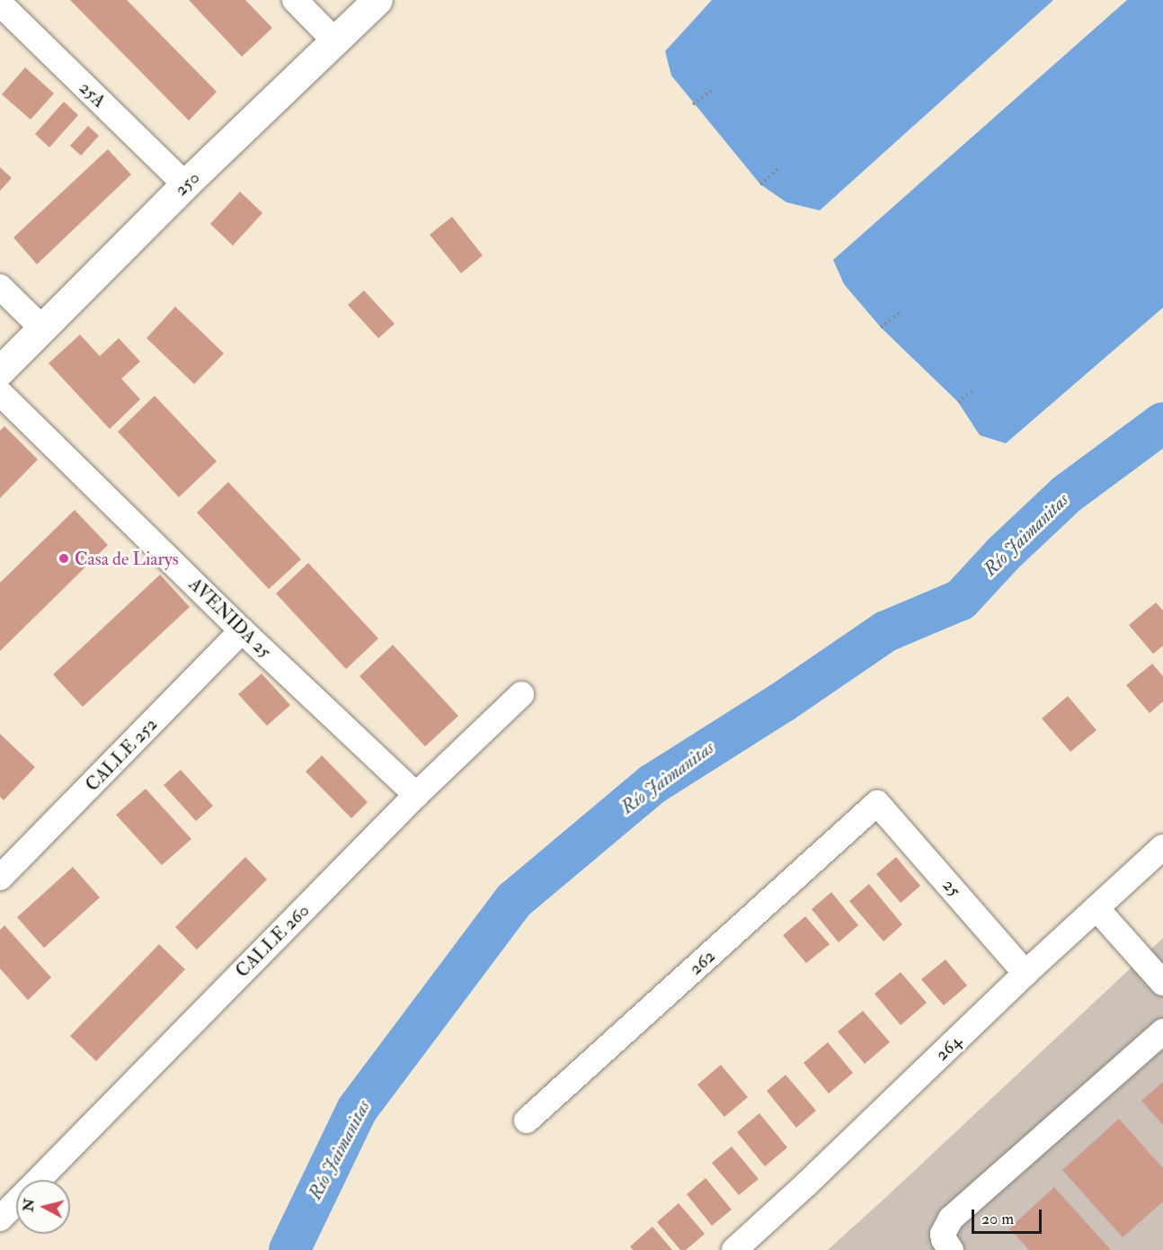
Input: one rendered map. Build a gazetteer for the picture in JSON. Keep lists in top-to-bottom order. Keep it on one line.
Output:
{"streets":{"main road":["250"],"street":["25A","AVENIDA 25","CALLE 252","25","CALLE 260","262","264"]},"crossings":[["25A","250"],["AVENIDA 25","CALLE 252"],["AVENIDA 25","CALLE 260"],["25","262"],["25","264"]],"water":["Río Jaimanitas"],"places":["Casa de Liarys"],"scale_bar":"20 m","north":"left"}
